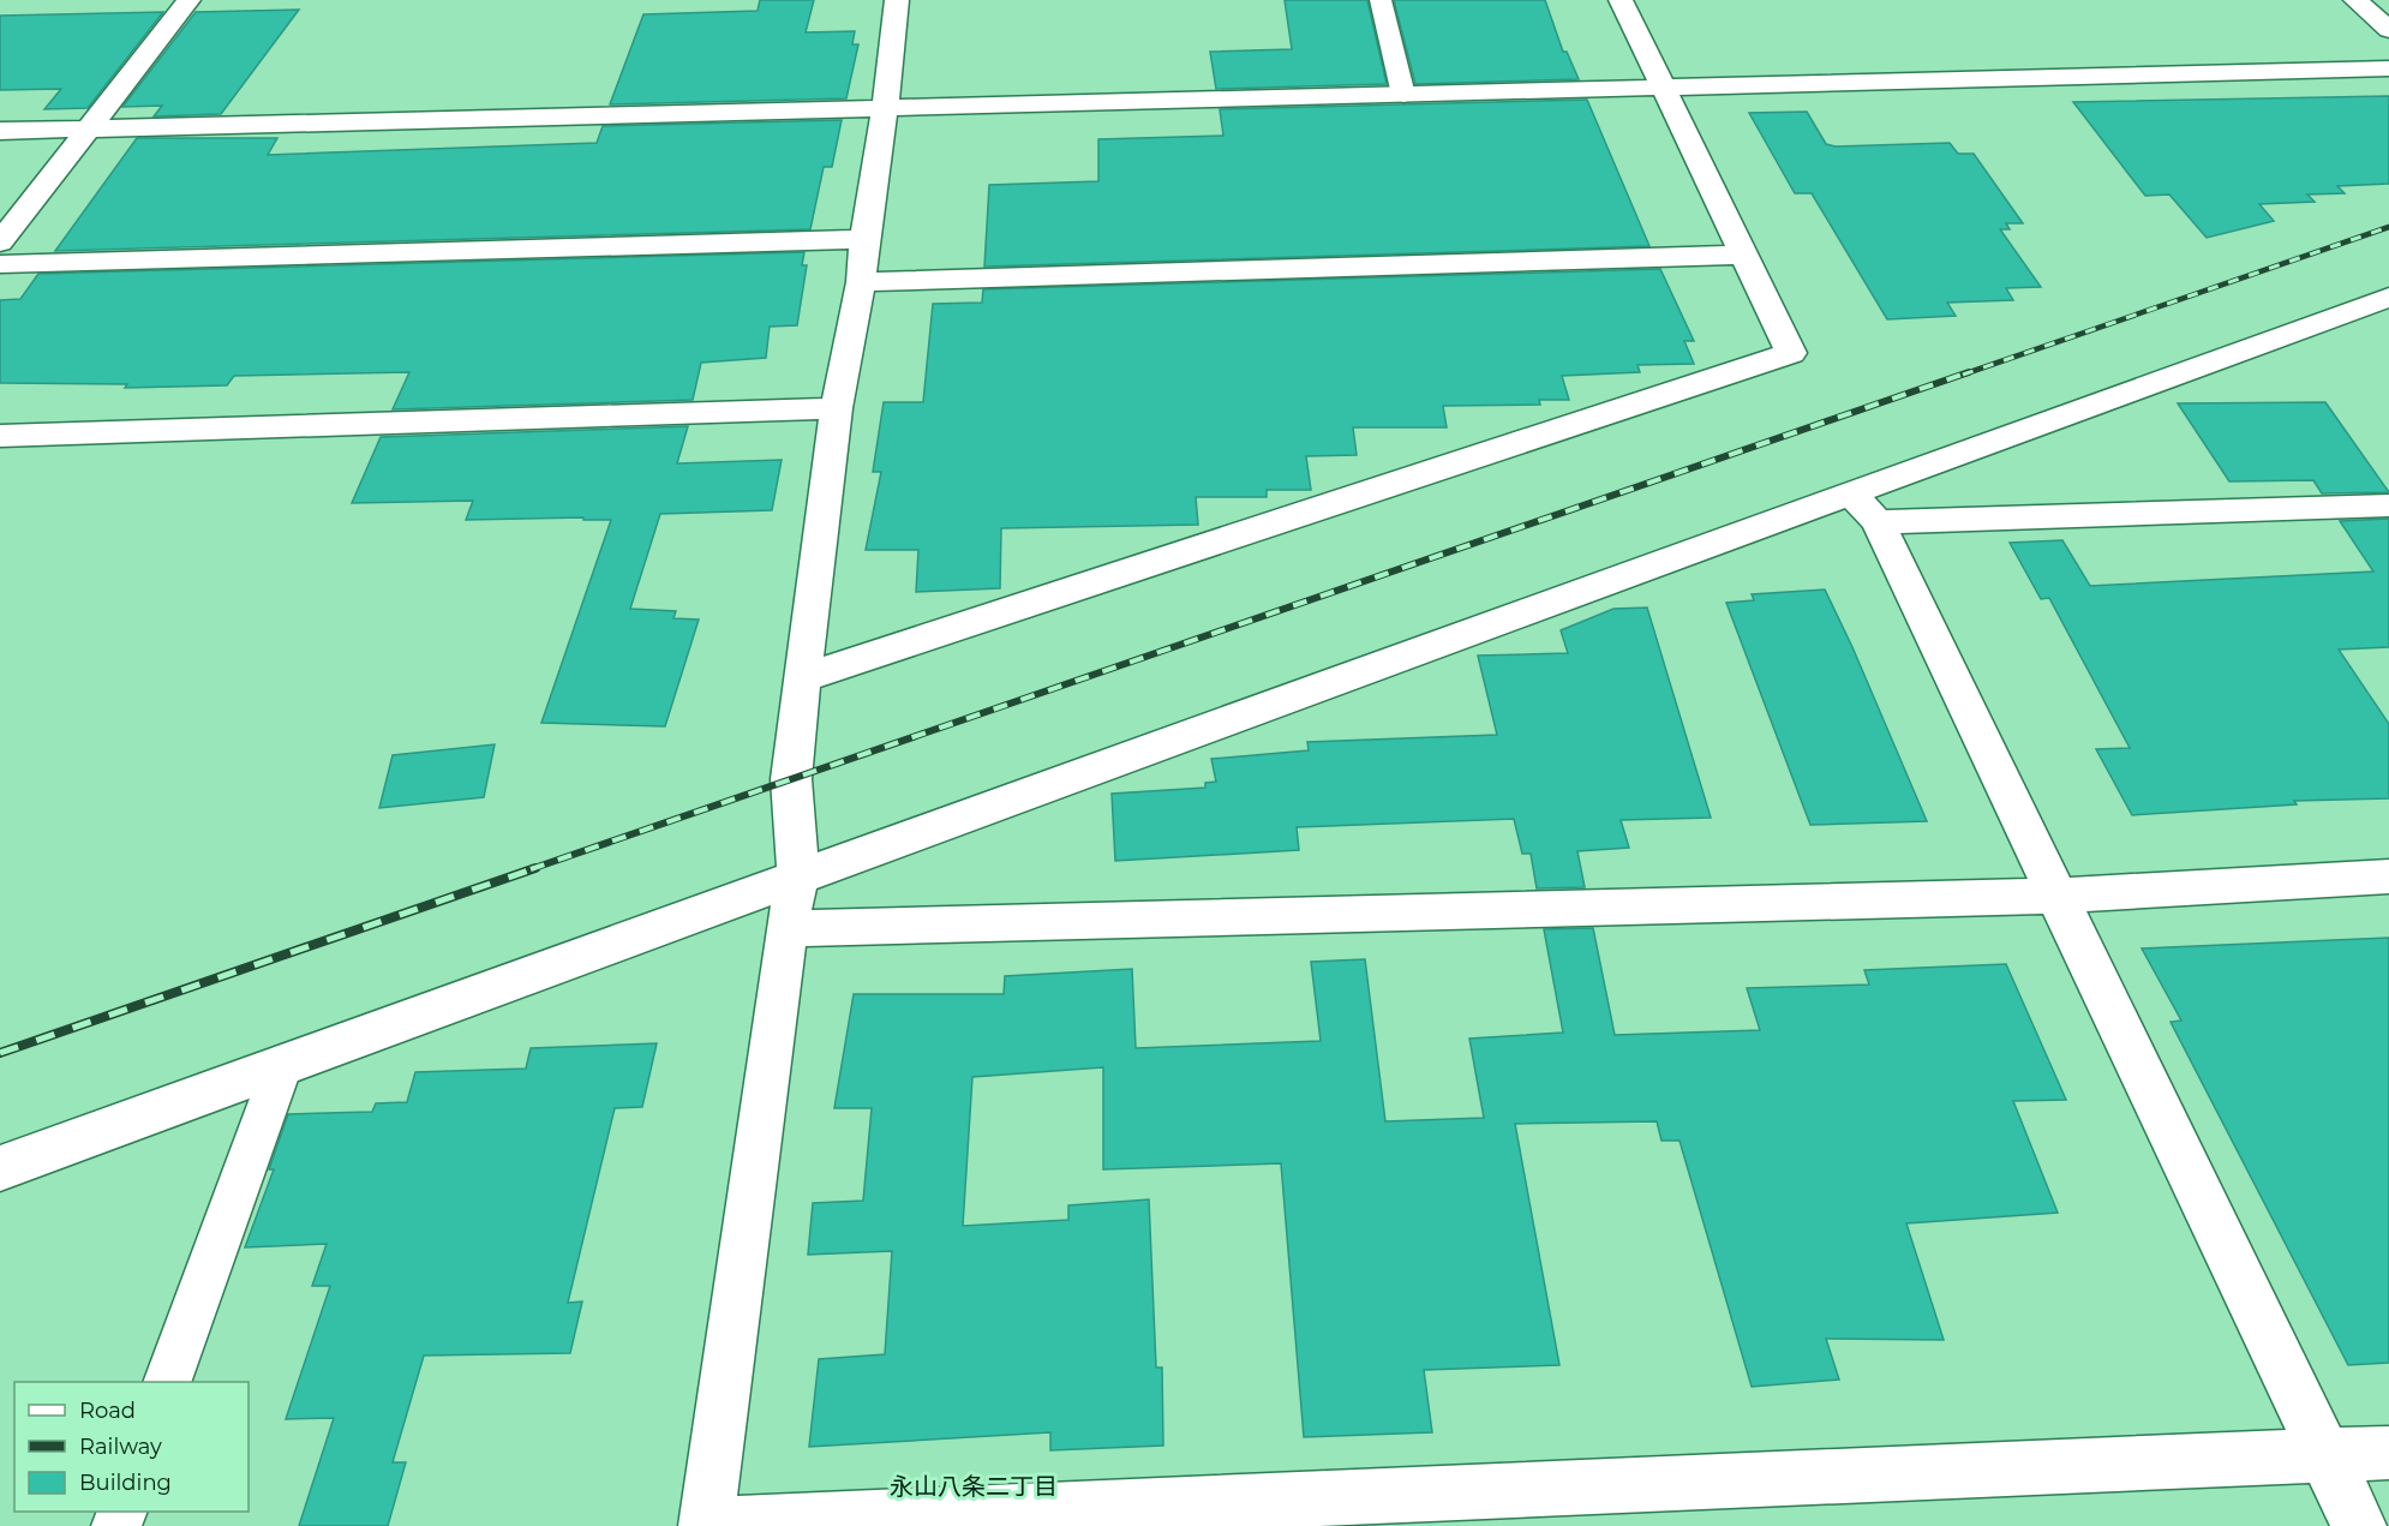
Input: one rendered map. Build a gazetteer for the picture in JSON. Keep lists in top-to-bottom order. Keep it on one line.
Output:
{"districts":["永山八条二丁目"],"legend":["Road","Railway","Building"]}
